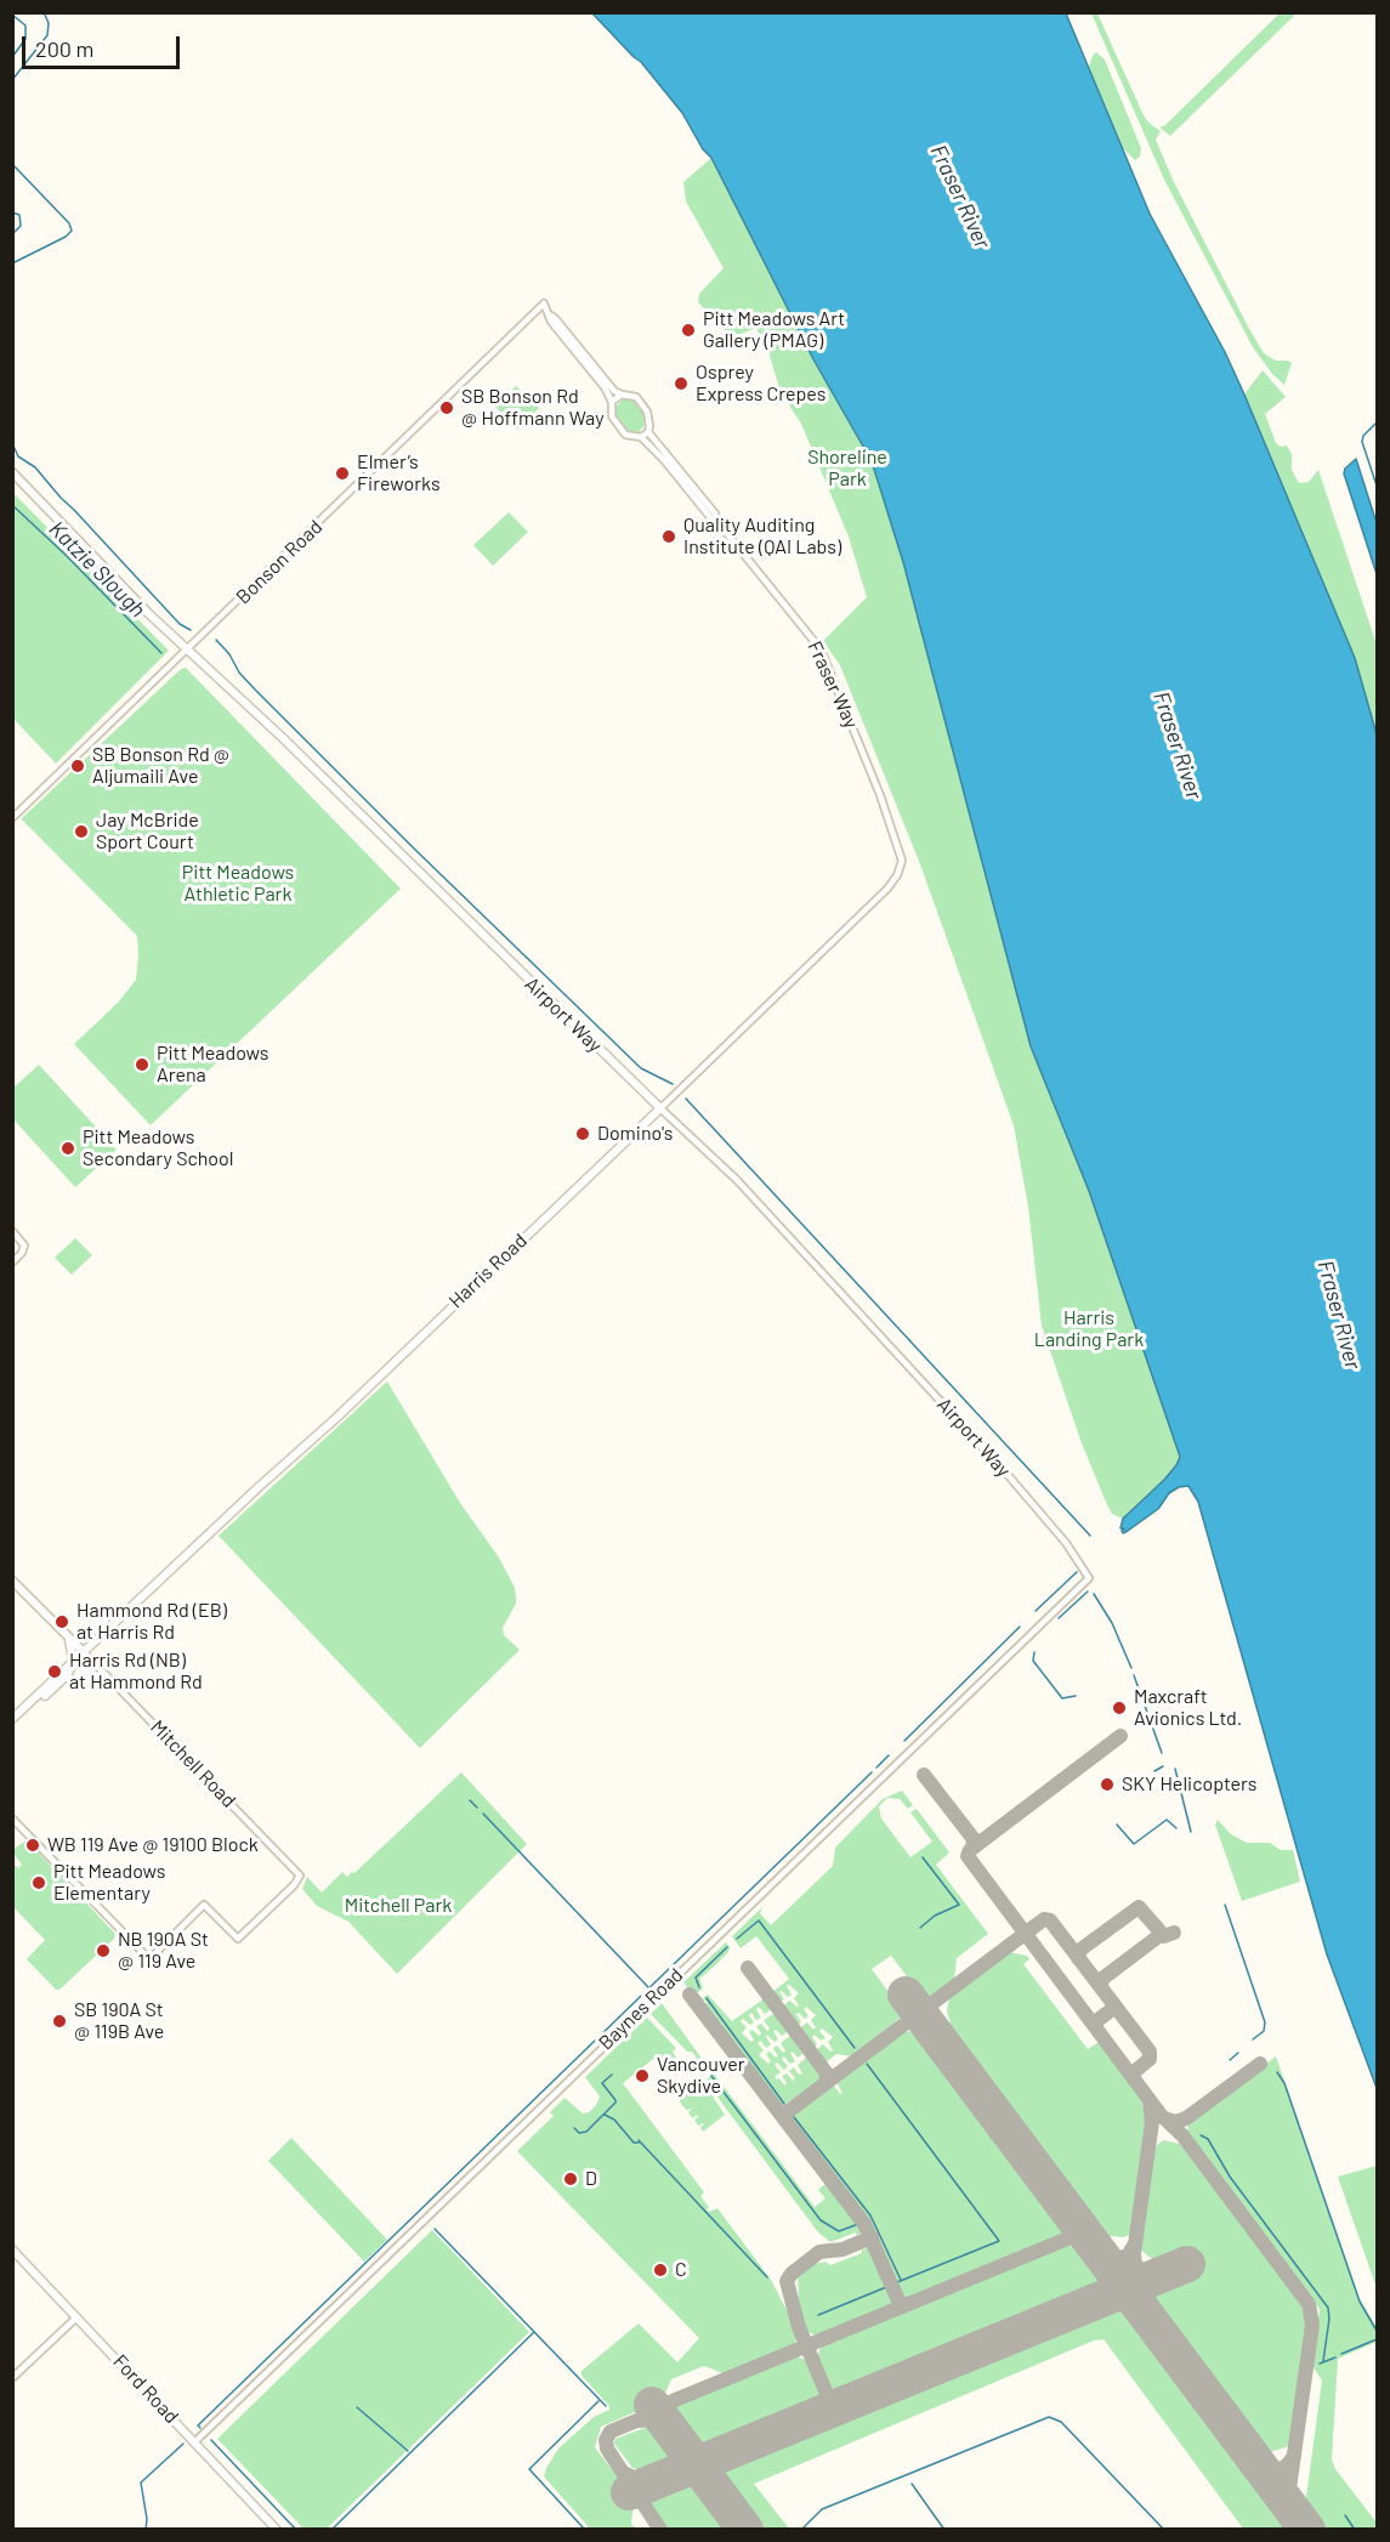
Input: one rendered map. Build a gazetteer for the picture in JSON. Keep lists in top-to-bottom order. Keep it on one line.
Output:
{"streets":{"main road":["Airport Way","Harris Road","Ford Road"],"street":["Bonson Road","Fraser Way","Mitchell Road","Baynes Road"]},"crossings":[["Bonson Road","Airport Way"],["Fraser Way","Harris Road"],["Airport Way","Harris Road"],["Airport Way","Baynes Road"],["Harris Road","Mitchell Road"],["Baynes Road","Ford Road"]],"water":["Fraser River","Katzie Slough"],"parks":["Shoreline Park","Pitt Meadows Athletic Park","Harris Landing Park","Mitchell Park"],"places":["Pitt Meadows Art Gallery (PMAG)","Osprey Express Crepes","SB Bonson Rd @ Hoffmann Way","Elmer’s Fireworks","Quality Auditing Institute (QAI Labs)","SB Bonson Rd @ Aljumaili Ave","Jay McBride Sport Court","Pitt Meadows Arena","Domino's","Pitt Meadows Secondary School","Hammond Rd (EB) at Harris Rd","Harris Rd (NB) at Hammond Rd","Maxcraft Avionics Ltd.","SKY Helicopters","WB 119 Ave @ 19100 Block","Pitt Meadows Elementary","NB 190A St @ 119 Ave","SB 190A St @ 119B Ave","Vancouver Skydive","D","C"],"scale_bar":"200 m"}
